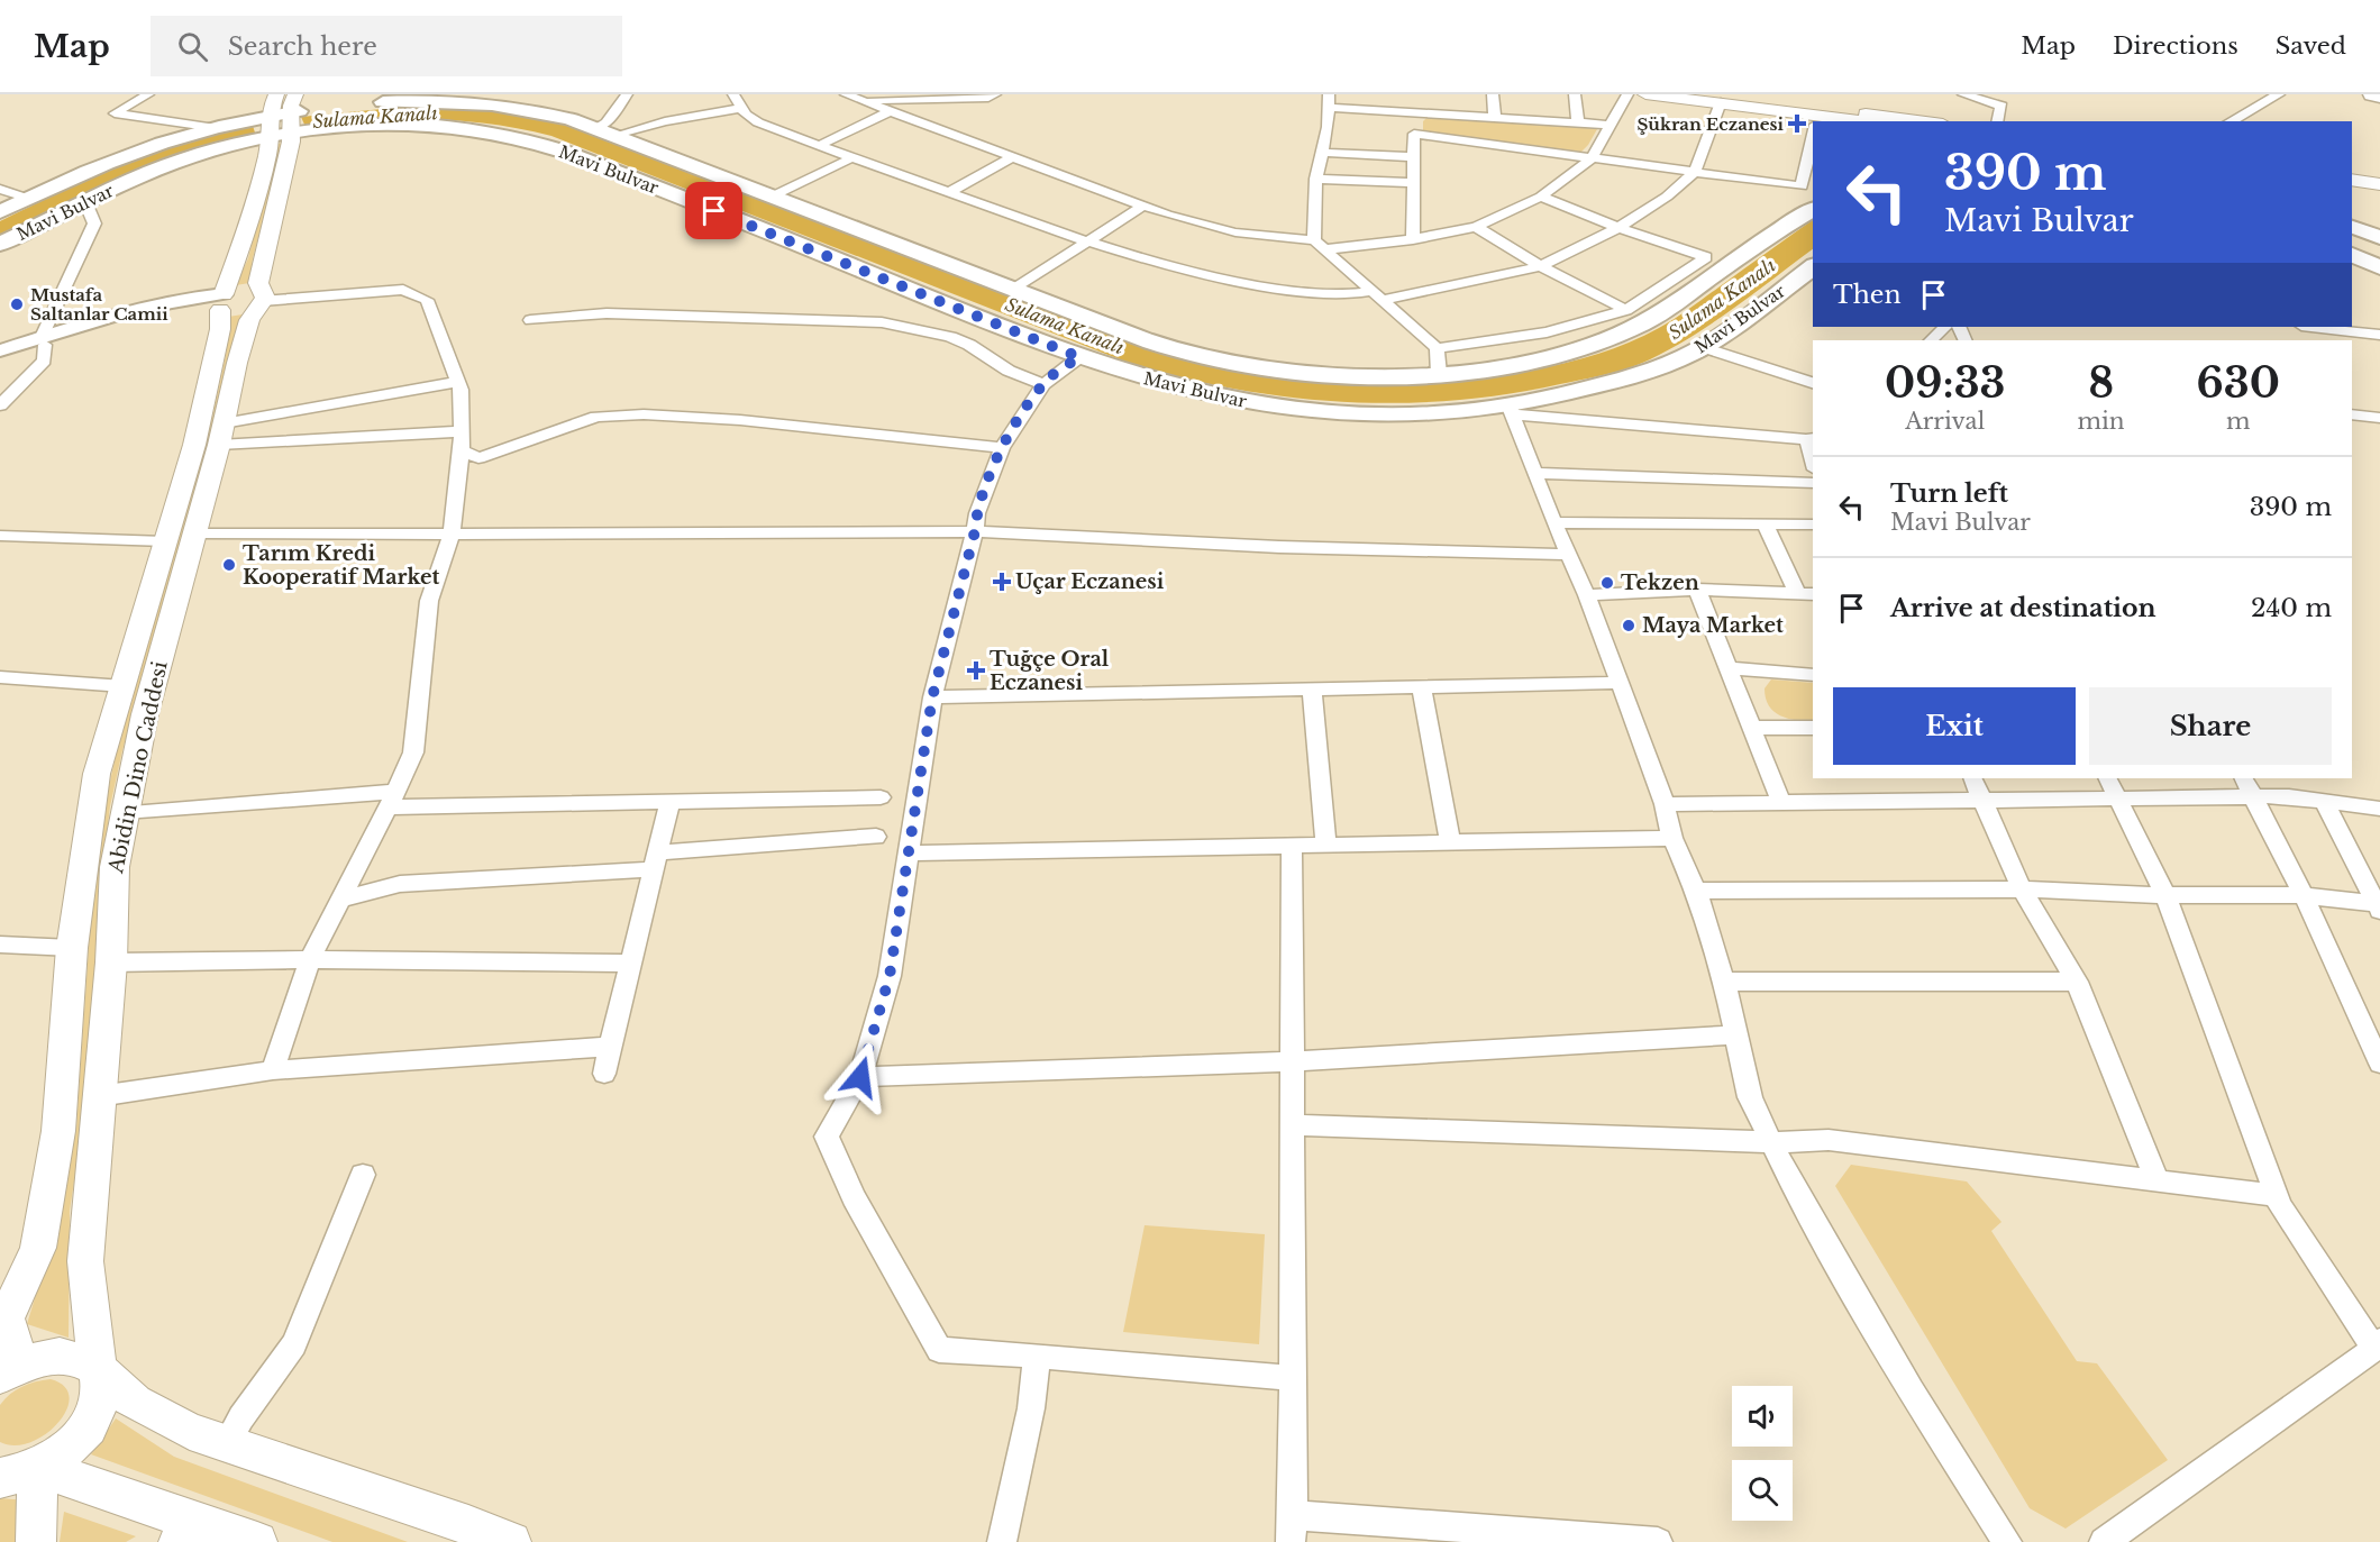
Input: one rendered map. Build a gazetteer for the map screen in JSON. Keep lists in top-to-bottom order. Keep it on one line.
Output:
{"streets":{"main road":["Mavi Bulvar","Abidin Dino Caddesi"]},"crossings":[["Mavi Bulvar","Abidin Dino Caddesi"]],"water":["Sulama Kanalı"],"places":{"health":["Şükran Eczanesi","Uçar Eczanesi","Tuğçe Oral Eczanesi"],"other":["Mustafa Saltanlar Camii","Tarım Kredi Kooperatif Market","Tekzen","Maya Market"]},"page":{"header":"Map","search":"Search here","nav":["Map","Directions","Saved"],"turn":["390 m","Mavi Bulvar"],"then":"Then","eta":["09:33","Arrival","8","min","630","m"],"list":[{"name":"Turn left","note":"Mavi Bulvar","value":"390 m"},{"name":"Arrive at destination","value":"240 m"}],"buttons":["Exit","Share"]}}
